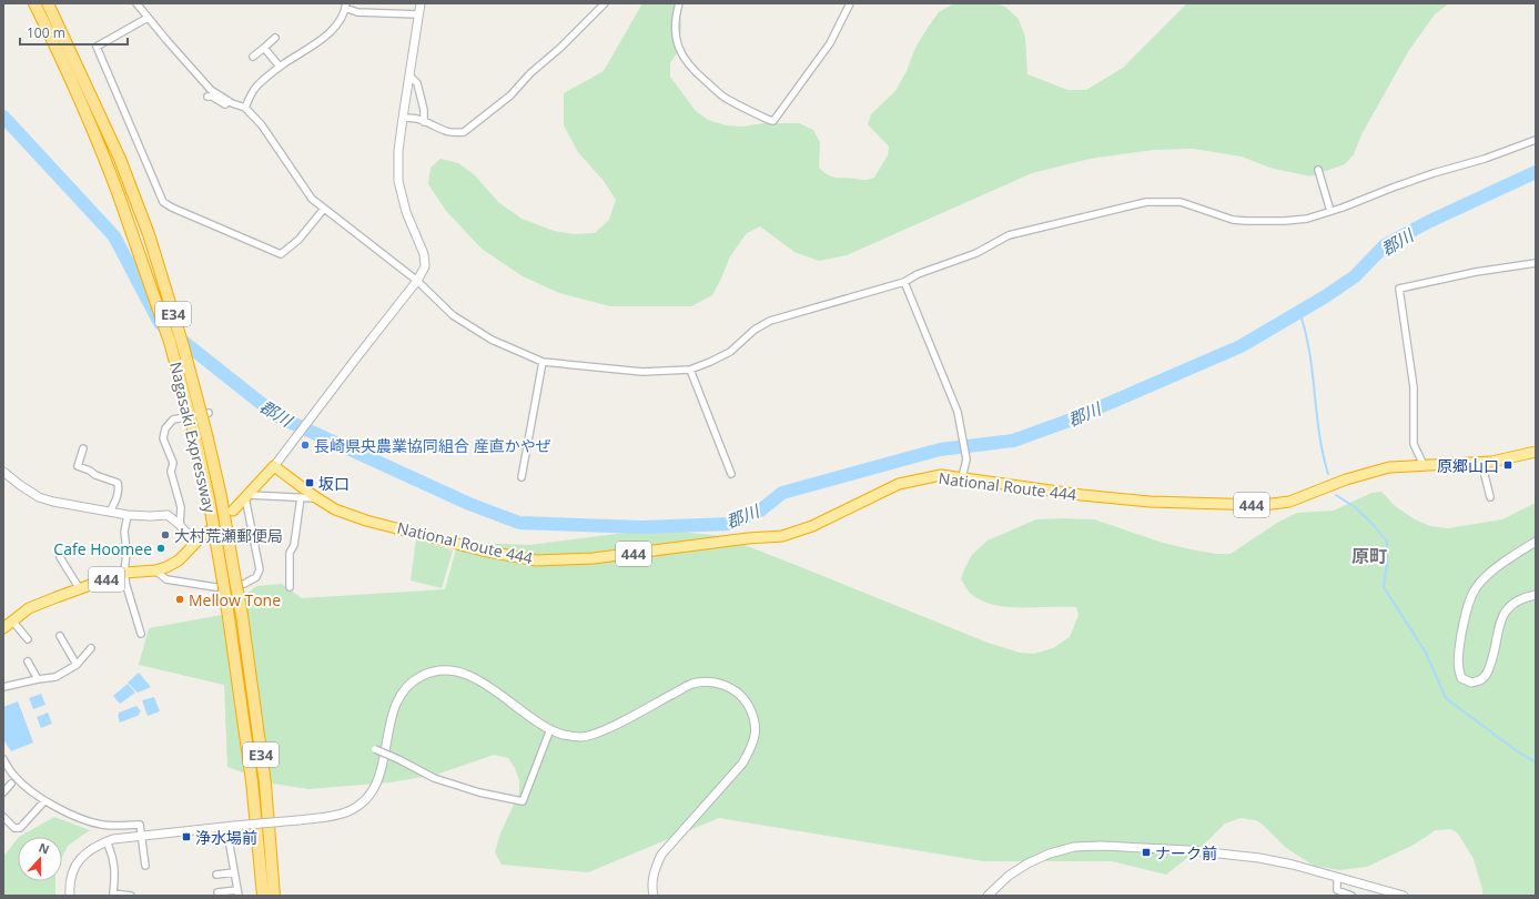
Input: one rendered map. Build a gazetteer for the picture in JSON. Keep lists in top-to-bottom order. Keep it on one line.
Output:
{"streets":{"highway":["E34","Nagasaki Expressway","National Route 444","444"]},"districts":["原町"],"water":["郡川"],"places":{"other":["長崎県央農業協同組合 産直かやぜ","大村荒瀬郵便局","Cafe Hoomee","Mellow Tone"],"transit":["原郷山口","坂口","浄水場前","ナーク前"]},"scale_bar":"100 m","north":"top"}
